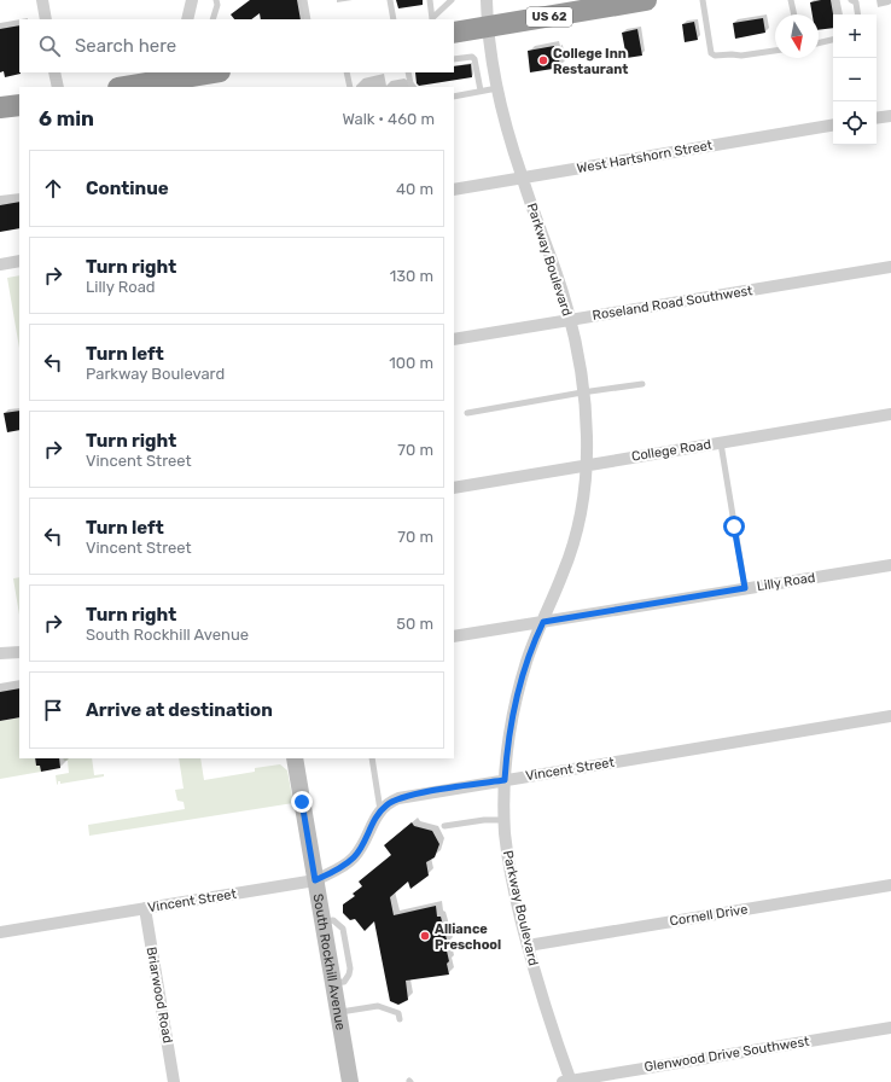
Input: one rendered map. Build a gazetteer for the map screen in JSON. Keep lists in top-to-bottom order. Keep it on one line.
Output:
{"streets":{"highway":["US 62"],"street":["West Hartshorn Street","Parkway Boulevard","Roseland Road Southwest","College Road","Lilly Road","Vincent Street","Cornell Drive","South Rockhill Avenue","Briarwood Road","Glenwood Drive Southwest"]},"crossings":[["US 62","Parkway Boulevard"],["West Hartshorn Street","Parkway Boulevard"],["Parkway Boulevard","Roseland Road Southwest"],["Parkway Boulevard","College Road"],["Parkway Boulevard","Lilly Road"],["Parkway Boulevard","Vincent Street"],["Parkway Boulevard","Cornell Drive"],["Parkway Boulevard","Glenwood Drive Southwest"],["Vincent Street","South Rockhill Avenue"],["Vincent Street","Briarwood Road"]],"places":["College Inn Restaurant","Alliance Preschool"],"north":"bottom","page":{"map_buttons":["+","−"],"search":"Search here","heading":["6 min","Walk · 460 m"],"list":[["Continue","40 m"],["Turn right","Lilly Road","130 m"],["Turn left","Parkway Boulevard","100 m"],["Turn right","Vincent Street","70 m"],["Turn left","Vincent Street","70 m"],["Turn right","South Rockhill Avenue","50 m"],"Arrive at destination"]}}
